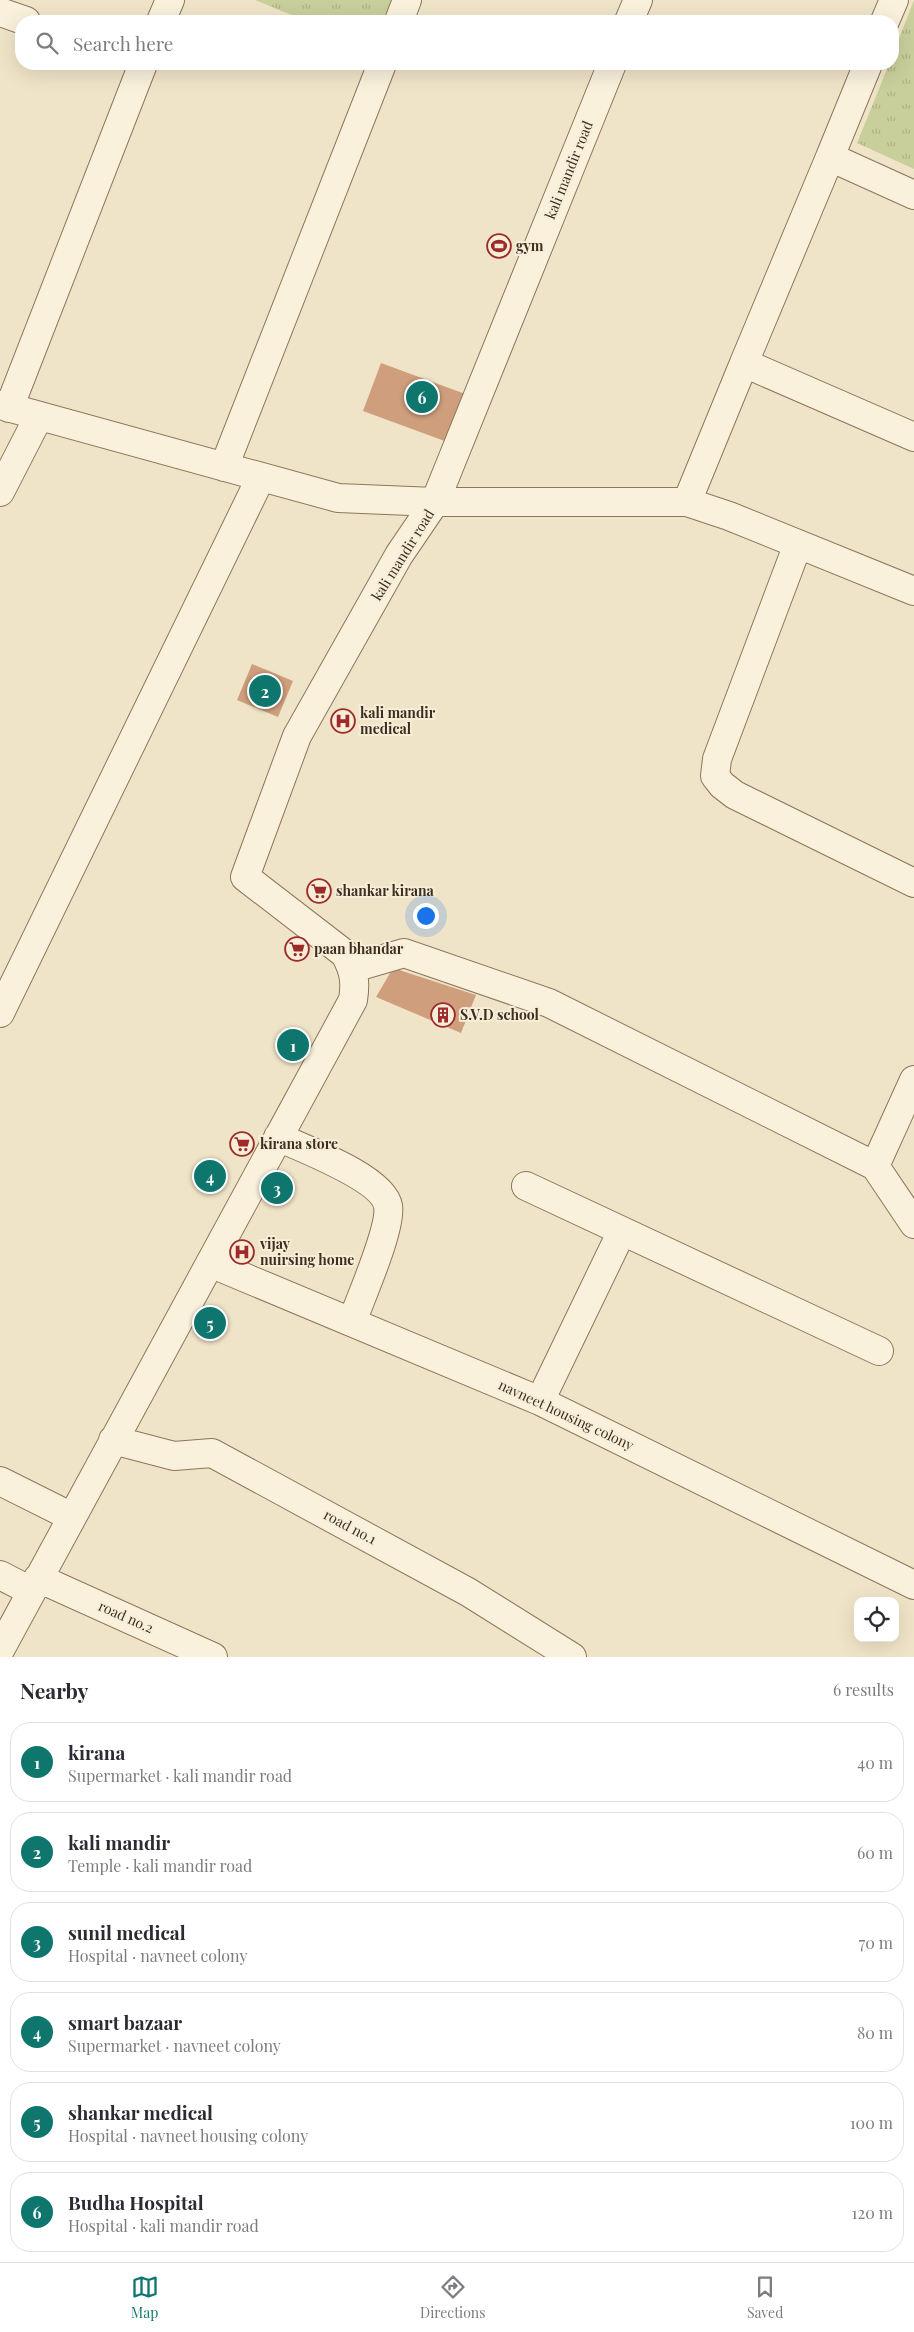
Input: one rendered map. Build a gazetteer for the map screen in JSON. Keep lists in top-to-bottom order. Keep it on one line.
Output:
{"streets":{"street":["kali mandir road","navneet housing colony","road no.1","road no.2"]},"places":{"sports":["gym"],"hospital":["kali mandir medical","vijay nuirsing home"],"supermarket":["shankar kirana","paan bhandar","kirana store"],"building":["S.V.D school"]},"page":{"search":"Search here","pins":["6","2","1","4","3","5"],"heading":["Nearby","6 results"],"list":[{"mark":"1","name":"kirana","note":"Supermarket · kali mandir road","value":"40 m"},{"mark":"2","name":"kali mandir","note":"Temple · kali mandir road","value":"60 m"},{"mark":"3","name":"sunil medical","note":"Hospital · navneet colony","value":"70 m"},{"mark":"4","name":"smart bazaar","note":"Supermarket · navneet colony","value":"80 m"},{"mark":"5","name":"shankar medical","note":"Hospital · navneet housing colony","value":"100 m"},{"mark":"6","name":"Budha Hospital","note":"Hospital · kali mandir road","value":"120 m"}],"nav":["Map","Directions","Saved"]}}
